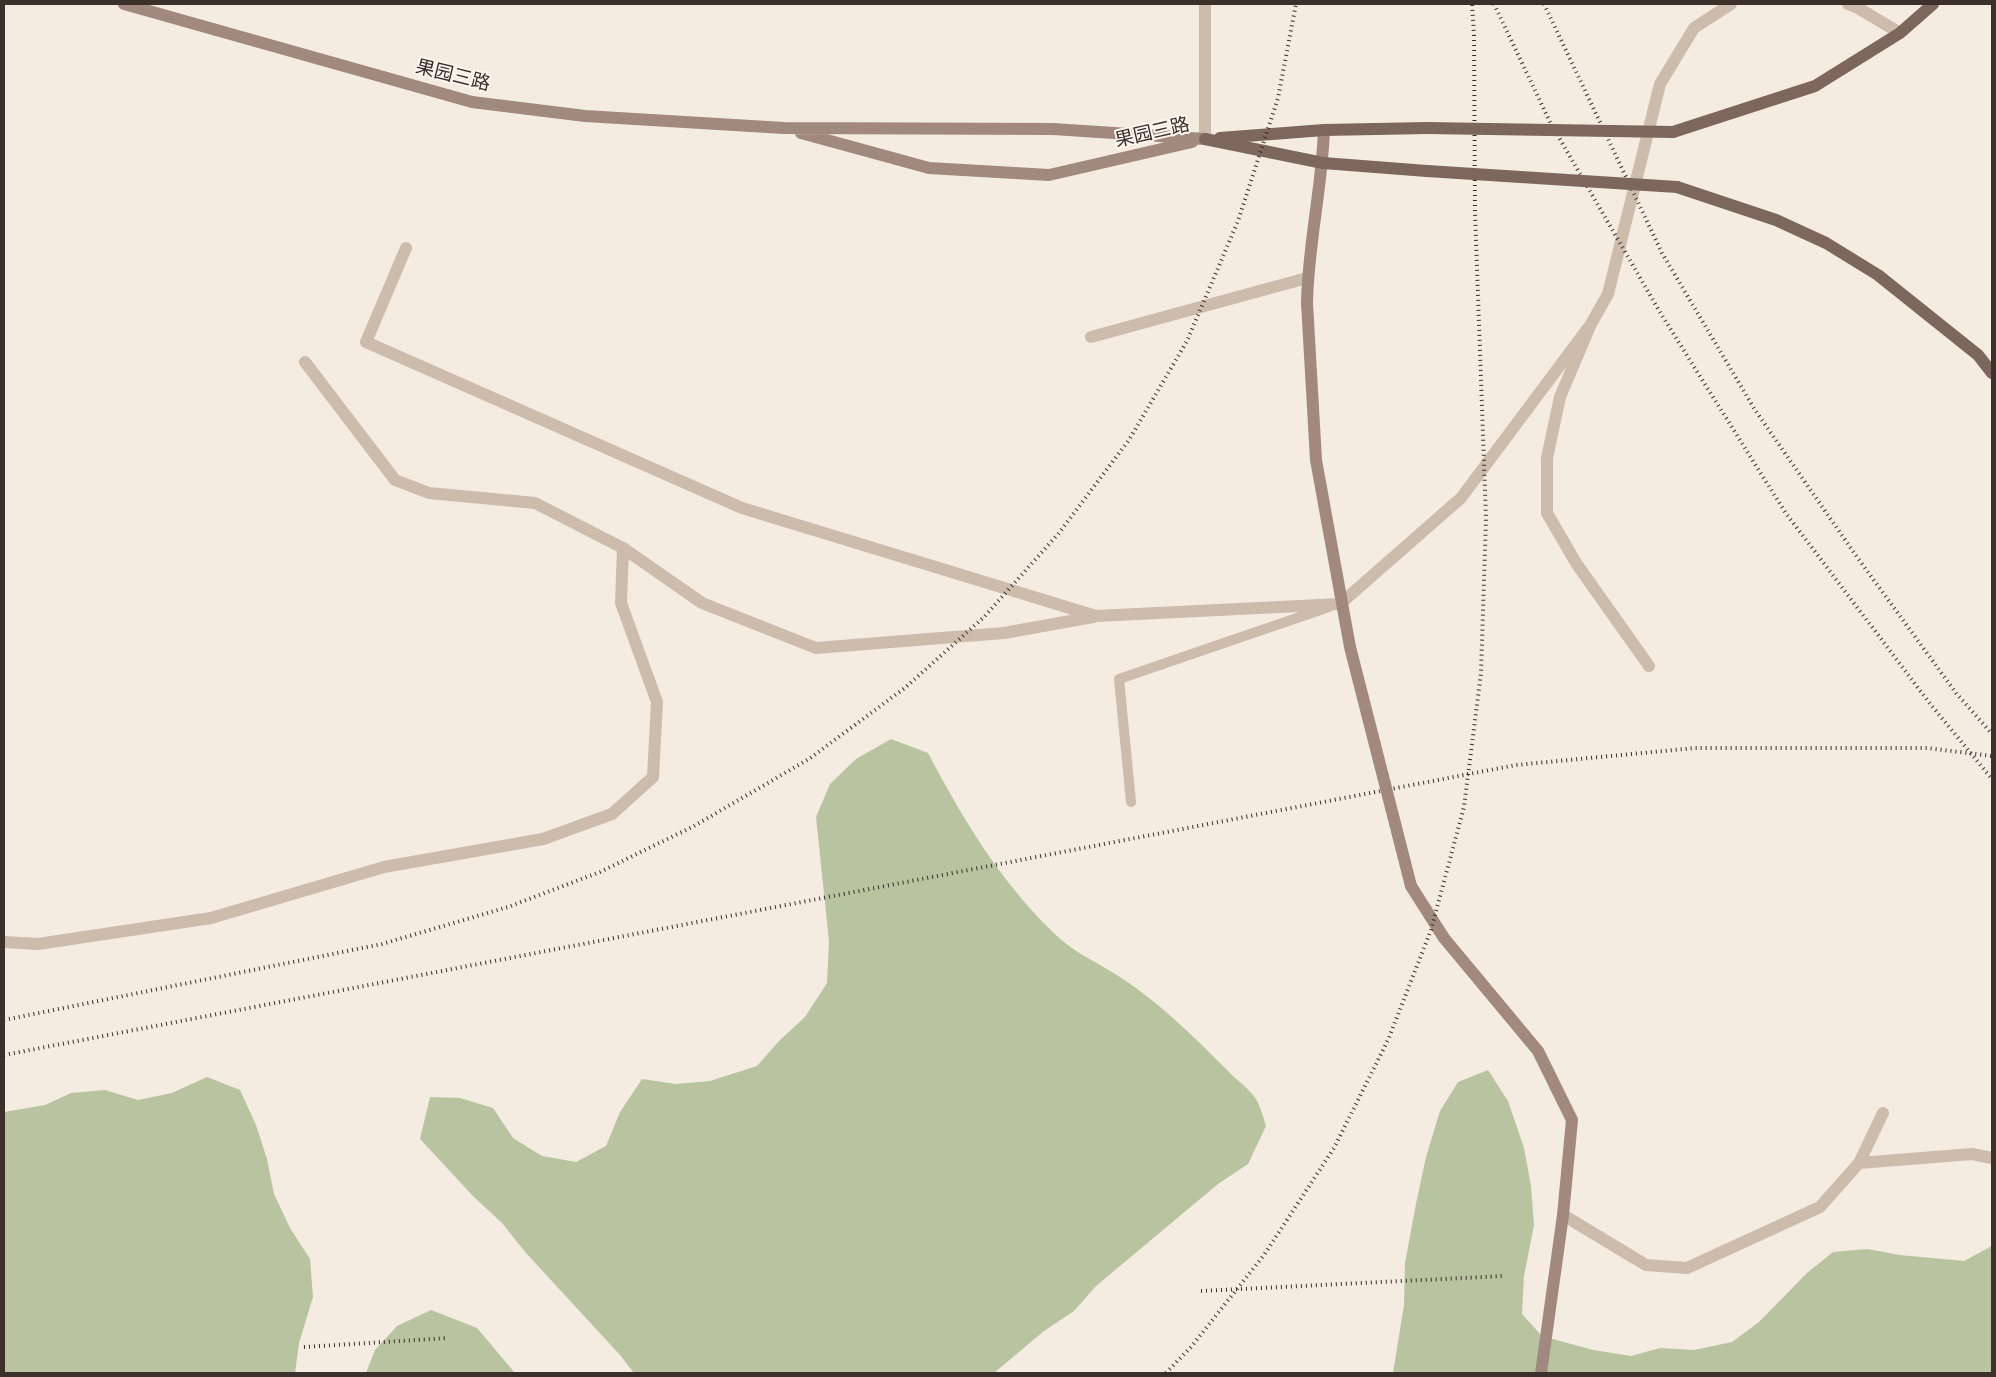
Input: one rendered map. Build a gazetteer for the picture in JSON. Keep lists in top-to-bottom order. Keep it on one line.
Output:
{"streets":{"street":["果园三路"]}}
